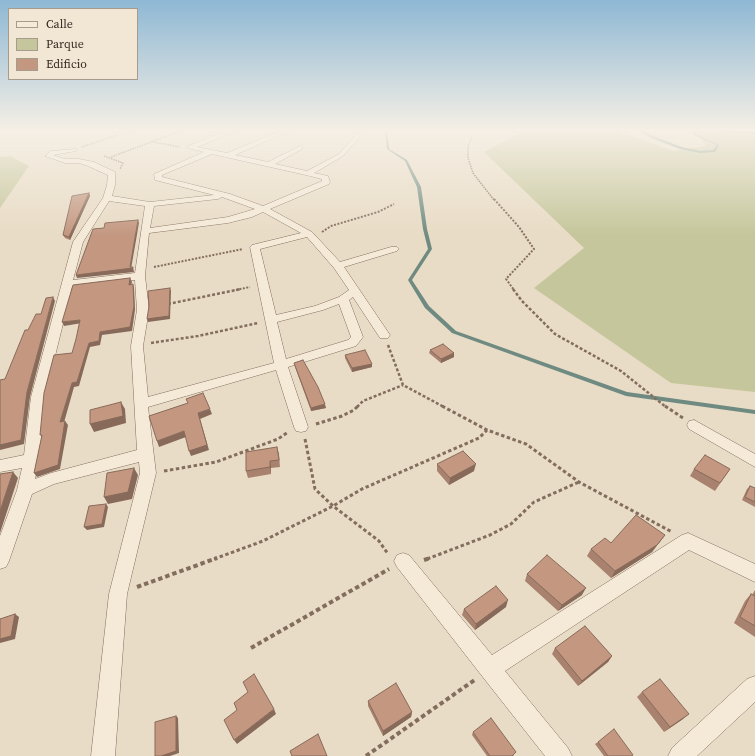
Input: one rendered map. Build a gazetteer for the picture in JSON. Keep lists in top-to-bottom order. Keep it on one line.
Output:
{"legend":["Calle","Parque","Edificio"]}
